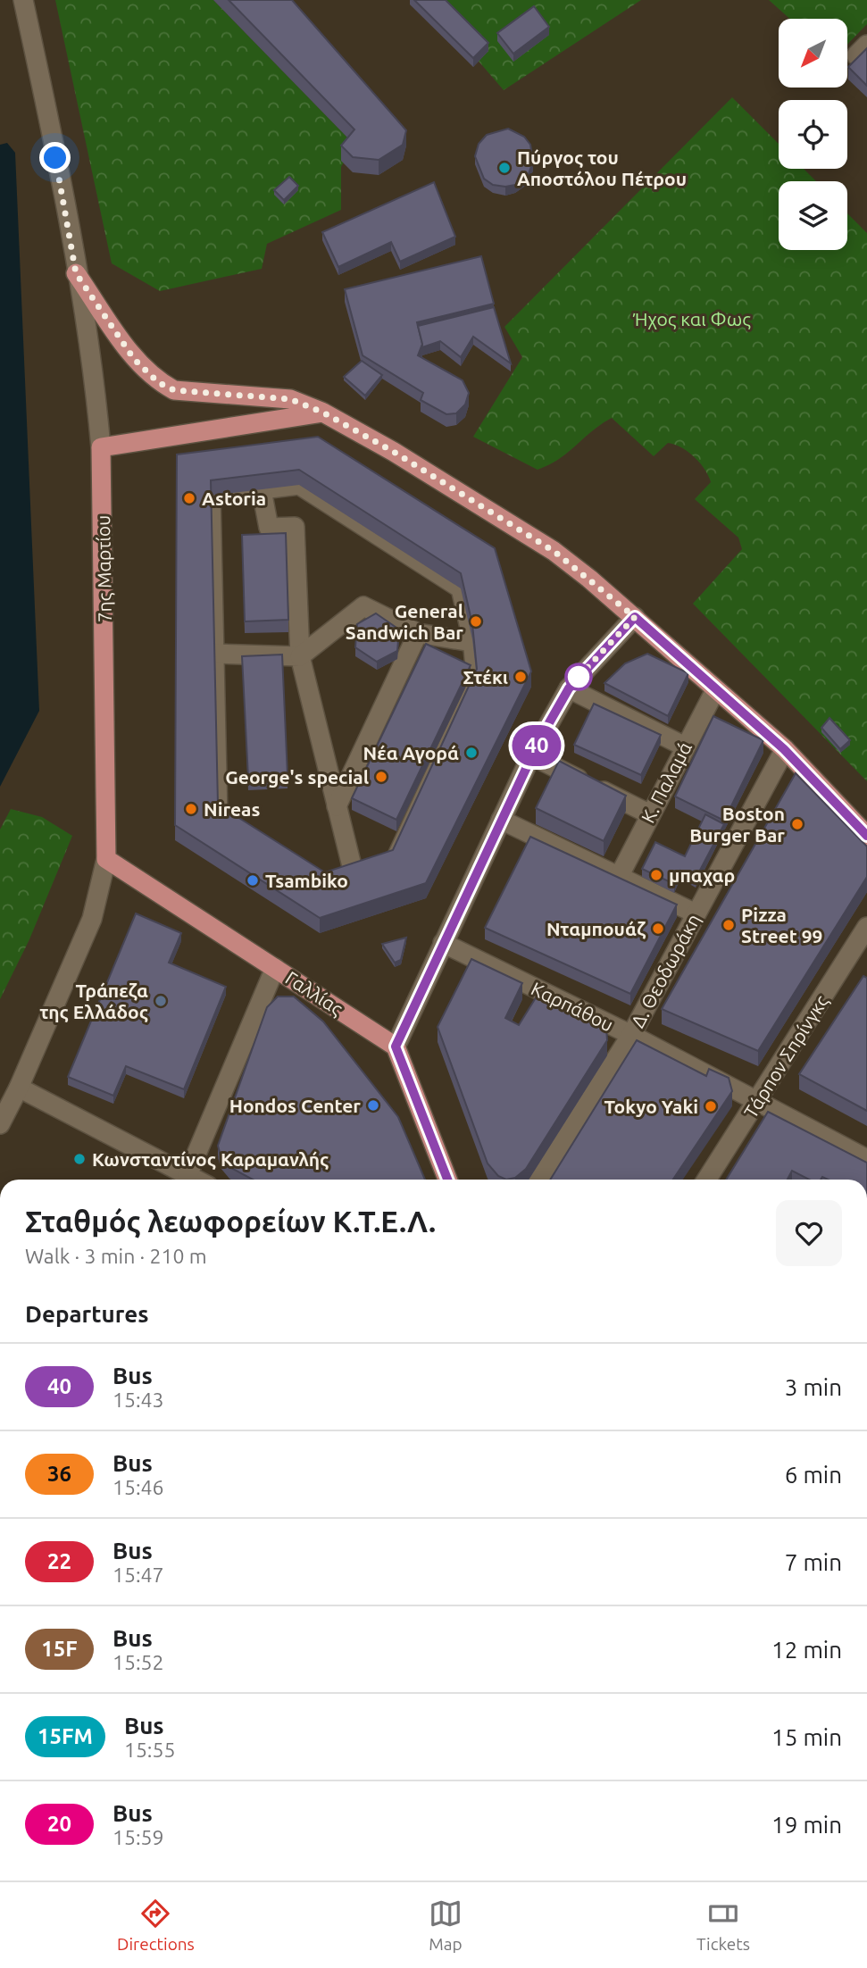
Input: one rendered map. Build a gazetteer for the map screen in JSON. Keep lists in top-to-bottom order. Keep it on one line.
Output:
{"streets":{"main road":["7ης Μαρτίου","Γαλλίας"],"street":["Κ. Παλαμά","Δ. Θεοδωράκη","Καρπάθου","Τάρπον Σπρίνγκς"]},"crossings":[["7ης Μαρτίου","Γαλλίας"],["Δ. Θεοδωράκη","Καρπάθου"],["Καρπάθου","Τάρπον Σπρίνγκς"]],"parks":["Ήχος και Φως"],"places":["Πύργος του Αποστόλου Πέτρου","Astoria","General Sandwich Bar","Στέκι","Νέα Αγορά","George's special","Nireas","Boston Burger Bar","μπαχαρ","Tsambiko","Pizza Street 99","Νταμπουάζ","Τράπεζα της Ελλάδος","Hondos Center","Tokyo Yaki","Κωνσταντίνος Καραμανλής"],"lines":["bus line 40"],"north":"bottom left","page":{"on_map":"40","heading":[["Σταθμός λεωφορείων Κ.Τ.Ε.Λ.","Walk · 3 min · 210 m"],"Departures"],"list":[{"mark":"40","name":"Bus","note":"15:43","value":"3 min"},{"mark":"36","name":"Bus","note":"15:46","value":"6 min"},{"mark":"22","name":"Bus","note":"15:47","value":"7 min"},{"mark":"15F","name":"Bus","note":"15:52","value":"12 min"},{"mark":"15FM","name":"Bus","note":"15:55","value":"15 min"},{"mark":"20","name":"Bus","note":"15:59","value":"19 min"}],"tabs":["Directions","Map","Tickets"]}}
